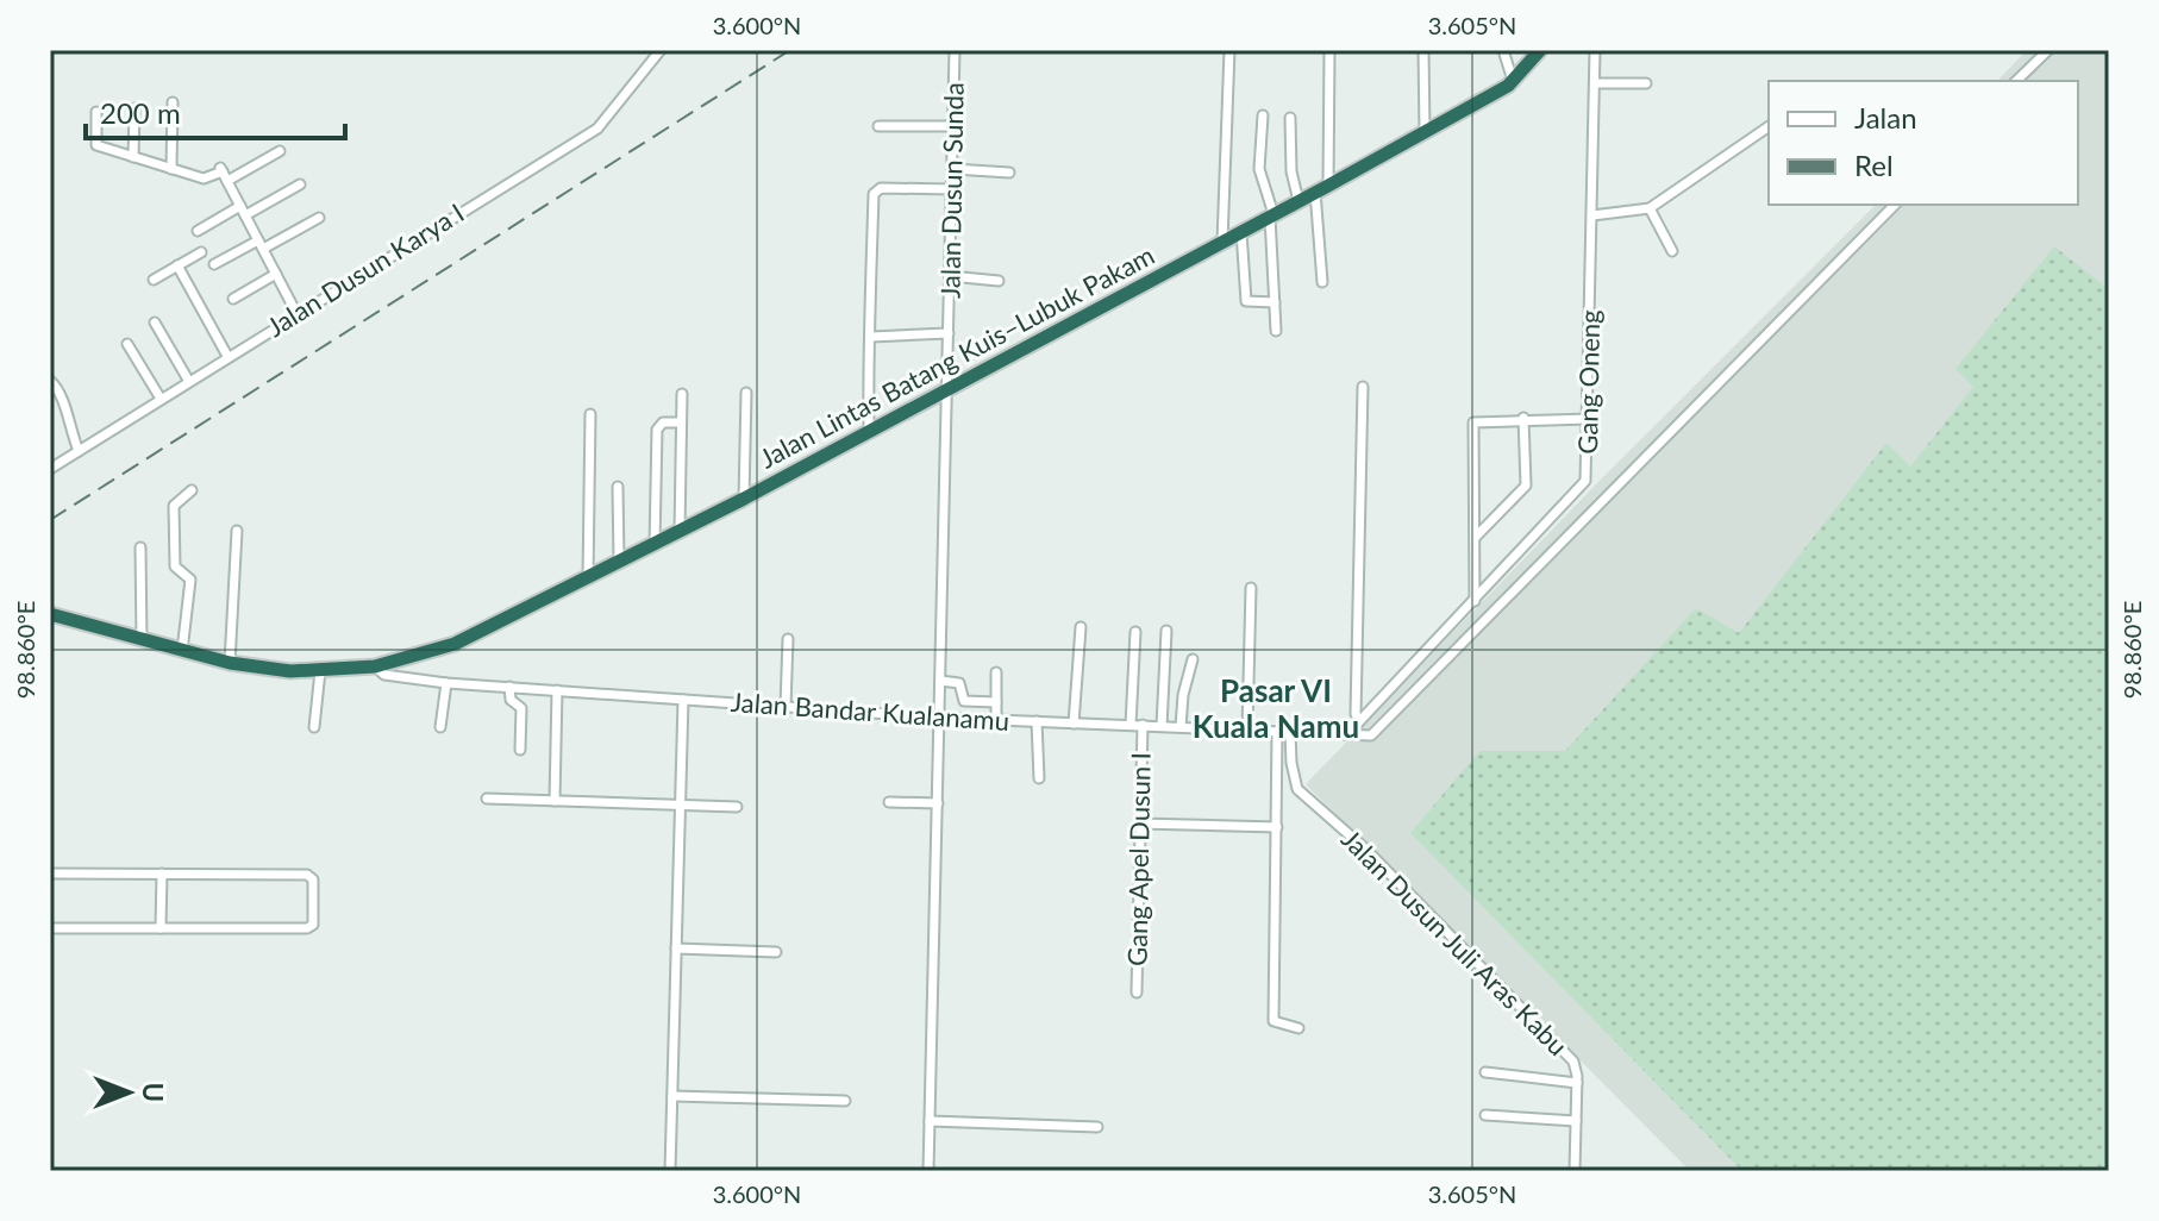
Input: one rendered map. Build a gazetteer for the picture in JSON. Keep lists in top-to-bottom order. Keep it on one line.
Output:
{"streets":{"highway":["Jalan Lintas Batang Kuis–Lubuk Pakam"],"street":["Jalan Dusun Sunda","Jalan Dusun Karya I","Gang Oneng","Jalan Bandar Kualanamu","Gang Apel Dusun I","Jalan Dusun Juli Aras Kabu"]},"crossings":[["Jalan Dusun Sunda","Jalan Lintas Batang Kuis–Lubuk Pakam"],["Jalan Dusun Sunda","Jalan Bandar Kualanamu"],["Jalan Lintas Batang Kuis–Lubuk Pakam","Jalan Bandar Kualanamu"],["Gang Oneng","Jalan Bandar Kualanamu"],["Jalan Bandar Kualanamu","Gang Apel Dusun I"],["Jalan Bandar Kualanamu","Jalan Dusun Juli Aras Kabu"]],"districts":["Pasar VI Kuala Namu"],"legend":["Jalan","Rel"],"scale_bar":"200 m","north":"right","coordinates":["3.600°N","3.605°N","98.860°E"]}
